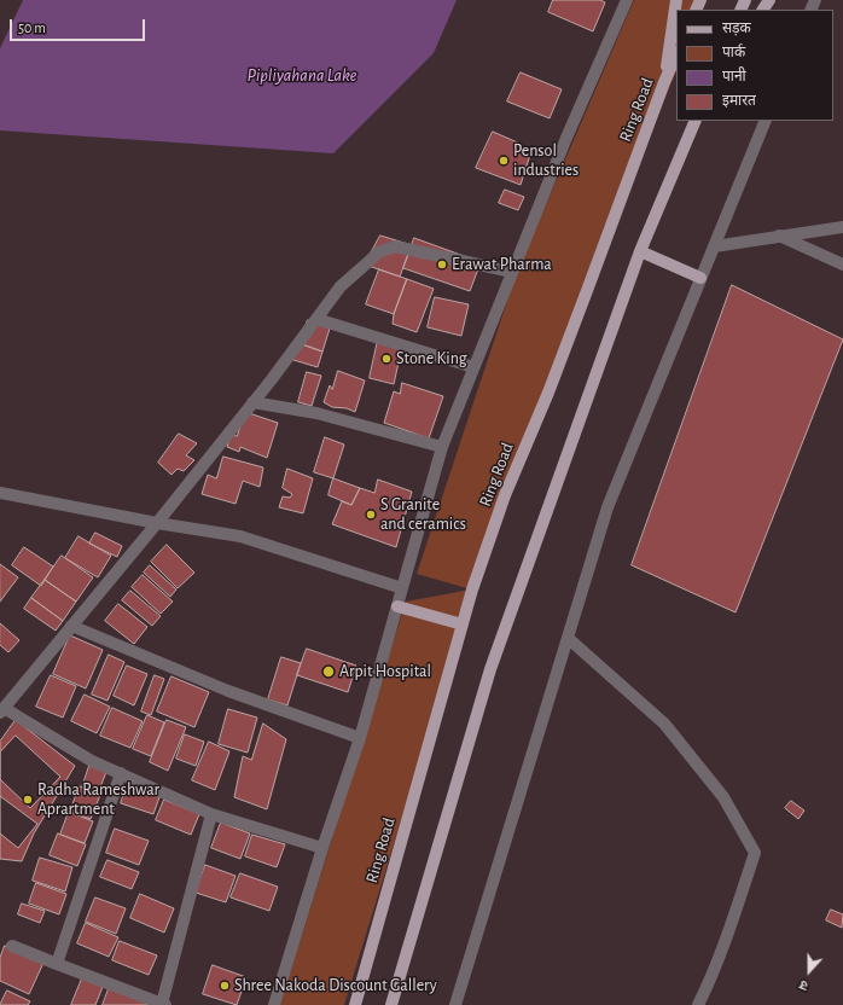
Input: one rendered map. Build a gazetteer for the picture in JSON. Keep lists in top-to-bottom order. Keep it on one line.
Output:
{"streets":{"main road":["Ring Road"]},"water":["Pipliyahana Lake"],"places":["Pensol industries","Erawat Pharma","Stone King","S Granite and ceramics","Arpit Hospital","Radha Rameshwar Aprartment","Shree Nakoda Discount Gallery"],"legend":["सड़क","पार्क","पानी","इमारत"],"scale_bar":"50 m","north":"bottom"}
